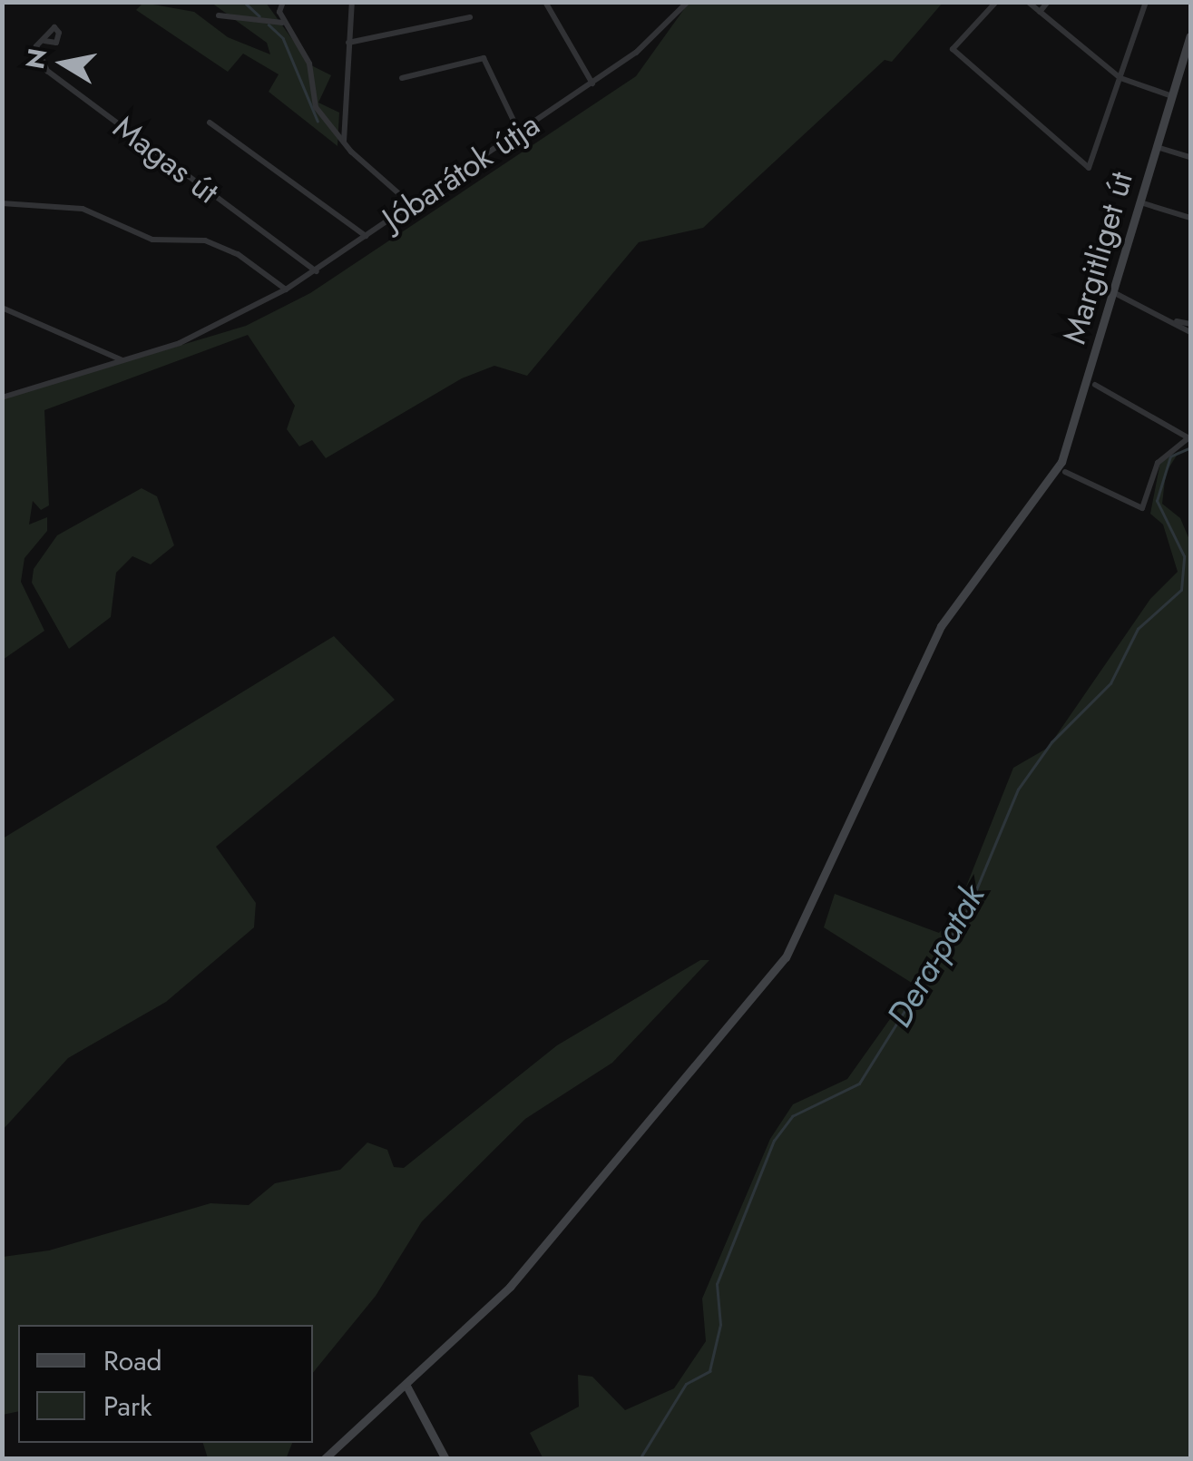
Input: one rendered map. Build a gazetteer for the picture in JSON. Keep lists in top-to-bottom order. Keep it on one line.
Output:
{"streets":{"main road":["Margitliget út"],"street":["Magas út","Jóbarátok útja"]},"crossings":[["Magas út","Jóbarátok útja"]],"water":["Dera-patak"],"legend":["Road","Park"],"north":"left"}
